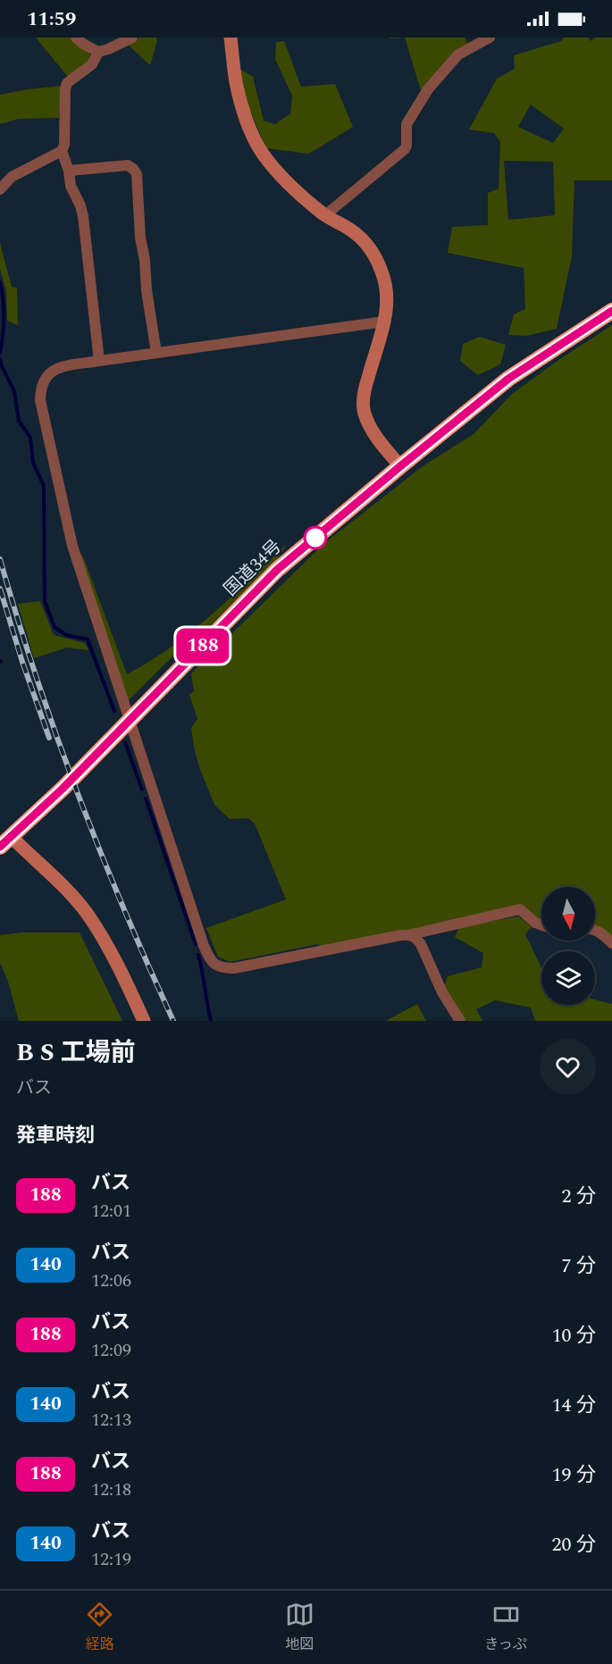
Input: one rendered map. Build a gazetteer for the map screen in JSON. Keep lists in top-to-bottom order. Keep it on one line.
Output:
{"streets":{"highway":["国道34号"]},"lines":["bus line 188"],"north":"bottom","page":{"status":"11:59","on_map":"188","heading":[["B S 工場前","バス"],"発車時刻"],"list":[{"mark":"188","name":"バス","note":"12:01","value":"2 分"},{"mark":"140","name":"バス","note":"12:06","value":"7 分"},{"mark":"188","name":"バス","note":"12:09","value":"10 分"},{"mark":"140","name":"バス","note":"12:13","value":"14 分"},{"mark":"188","name":"バス","note":"12:18","value":"19 分"},{"mark":"140","name":"バス","note":"12:19","value":"20 分"}],"tabs":["経路","地図","きっぷ"]}}
